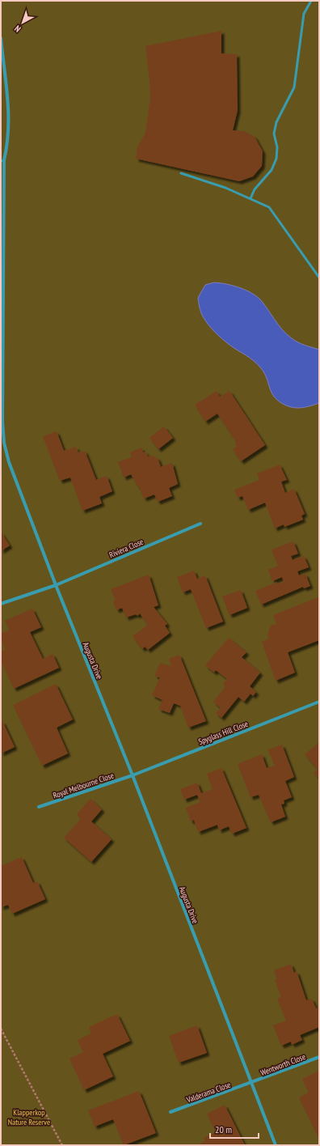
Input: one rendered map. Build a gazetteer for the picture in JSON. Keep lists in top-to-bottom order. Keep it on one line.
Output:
{"streets":{"street":["Riviera Close","Augusta Drive","Spyglass Hill Close","Royal Melbourne Close","Wentworth Close","Valderama Close"]},"crossings":[["Riviera Close","Augusta Drive"],["Augusta Drive","Spyglass Hill Close"],["Augusta Drive","Royal Melbourne Close"],["Augusta Drive","Wentworth Close"],["Augusta Drive","Valderama Close"],["Spyglass Hill Close","Royal Melbourne Close"],["Wentworth Close","Valderama Close"]],"parks":["Klapperkop Nature Reserve"],"scale_bar":"20 m","north":"bottom left"}
